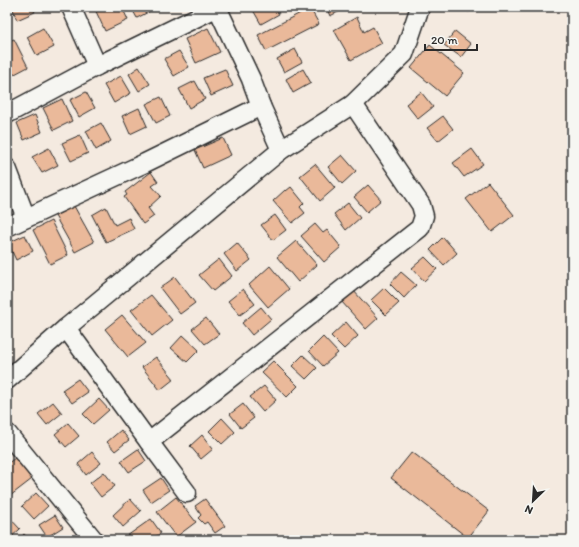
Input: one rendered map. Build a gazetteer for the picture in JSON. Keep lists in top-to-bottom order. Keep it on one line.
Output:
{"scale_bar":"20 m","north":"bottom left"}
